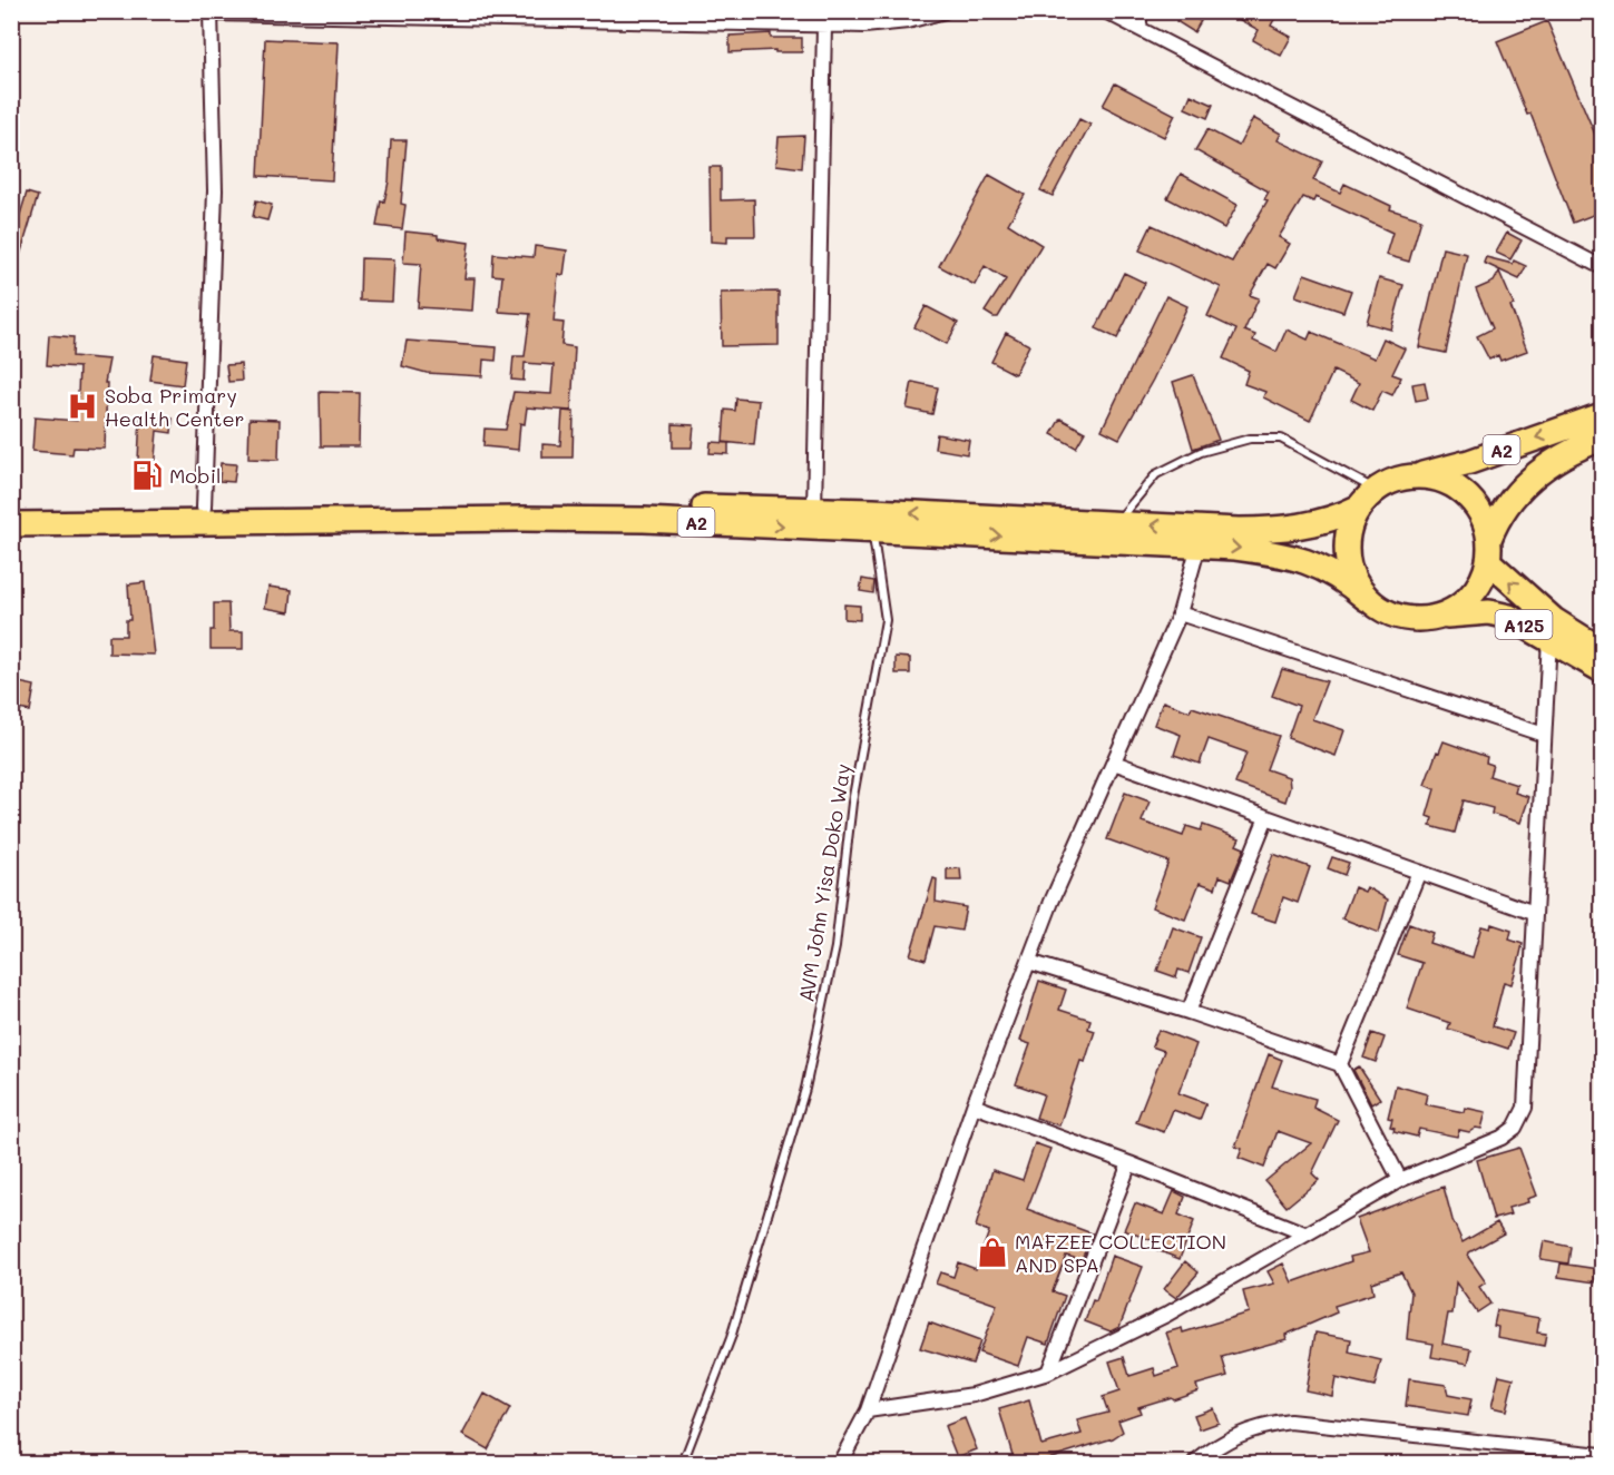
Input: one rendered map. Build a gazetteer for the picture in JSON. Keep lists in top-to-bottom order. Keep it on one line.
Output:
{"streets":{"highway":["A2","A125"],"lane":["AVM John Yisa Doko Way"]},"crossings":[["A2","A125"],["A2","AVM John Yisa Doko Way"]],"places":{"hospital":["Soba Primary Health Center"],"fuel station":["Mobil"],"shop":["MAFZEE COLLECTION AND SPA"]}}
